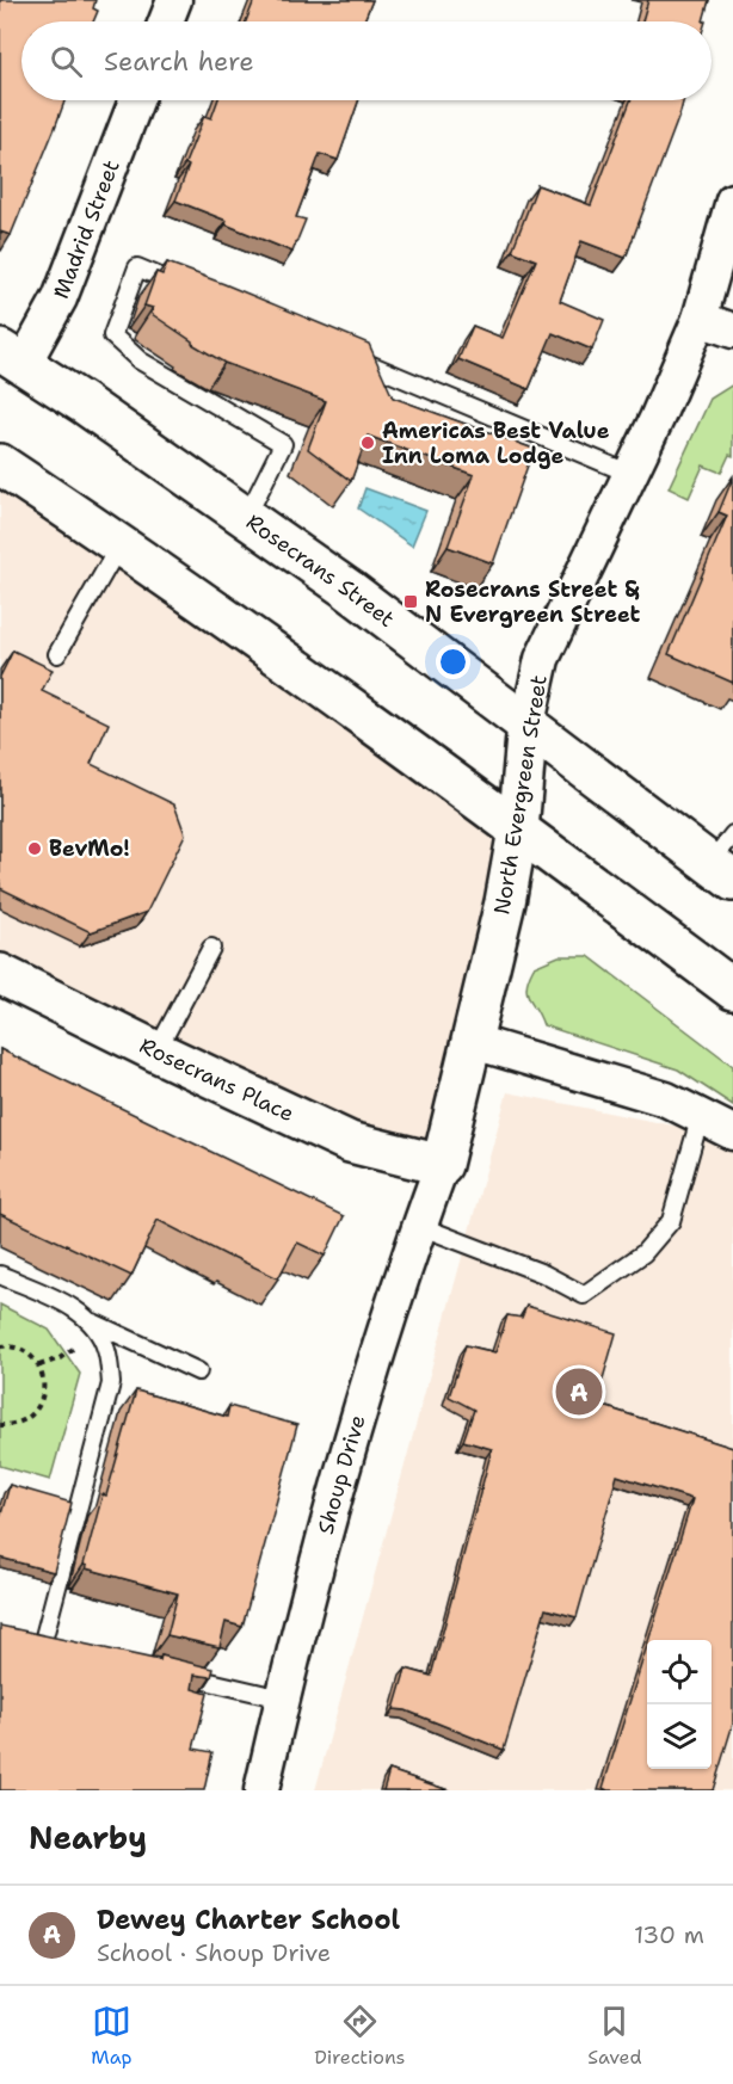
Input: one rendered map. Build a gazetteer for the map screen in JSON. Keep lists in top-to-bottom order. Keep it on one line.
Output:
{"streets":{"main road":["Rosecrans Street","North Evergreen Street","Rosecrans Place"],"street":["Madrid Street","Shoup Drive"]},"crossings":[["Madrid Street","Rosecrans Street"],["Rosecrans Street","North Evergreen Street"],["North Evergreen Street","Rosecrans Place"],["North Evergreen Street","Shoup Drive"],["Rosecrans Place","Shoup Drive"]],"places":{"other":["Americas Best Value Inn Loma Lodge","BevMo!"],"transit":["Rosecrans Street & N Evergreen Street"]},"page":{"search":"Search here","pins":"A","heading":"Nearby","list":[{"mark":"A","name":"Dewey Charter School","note":"School · Shoup Drive","value":"130 m"}],"nav":["Map","Directions","Saved"]}}
